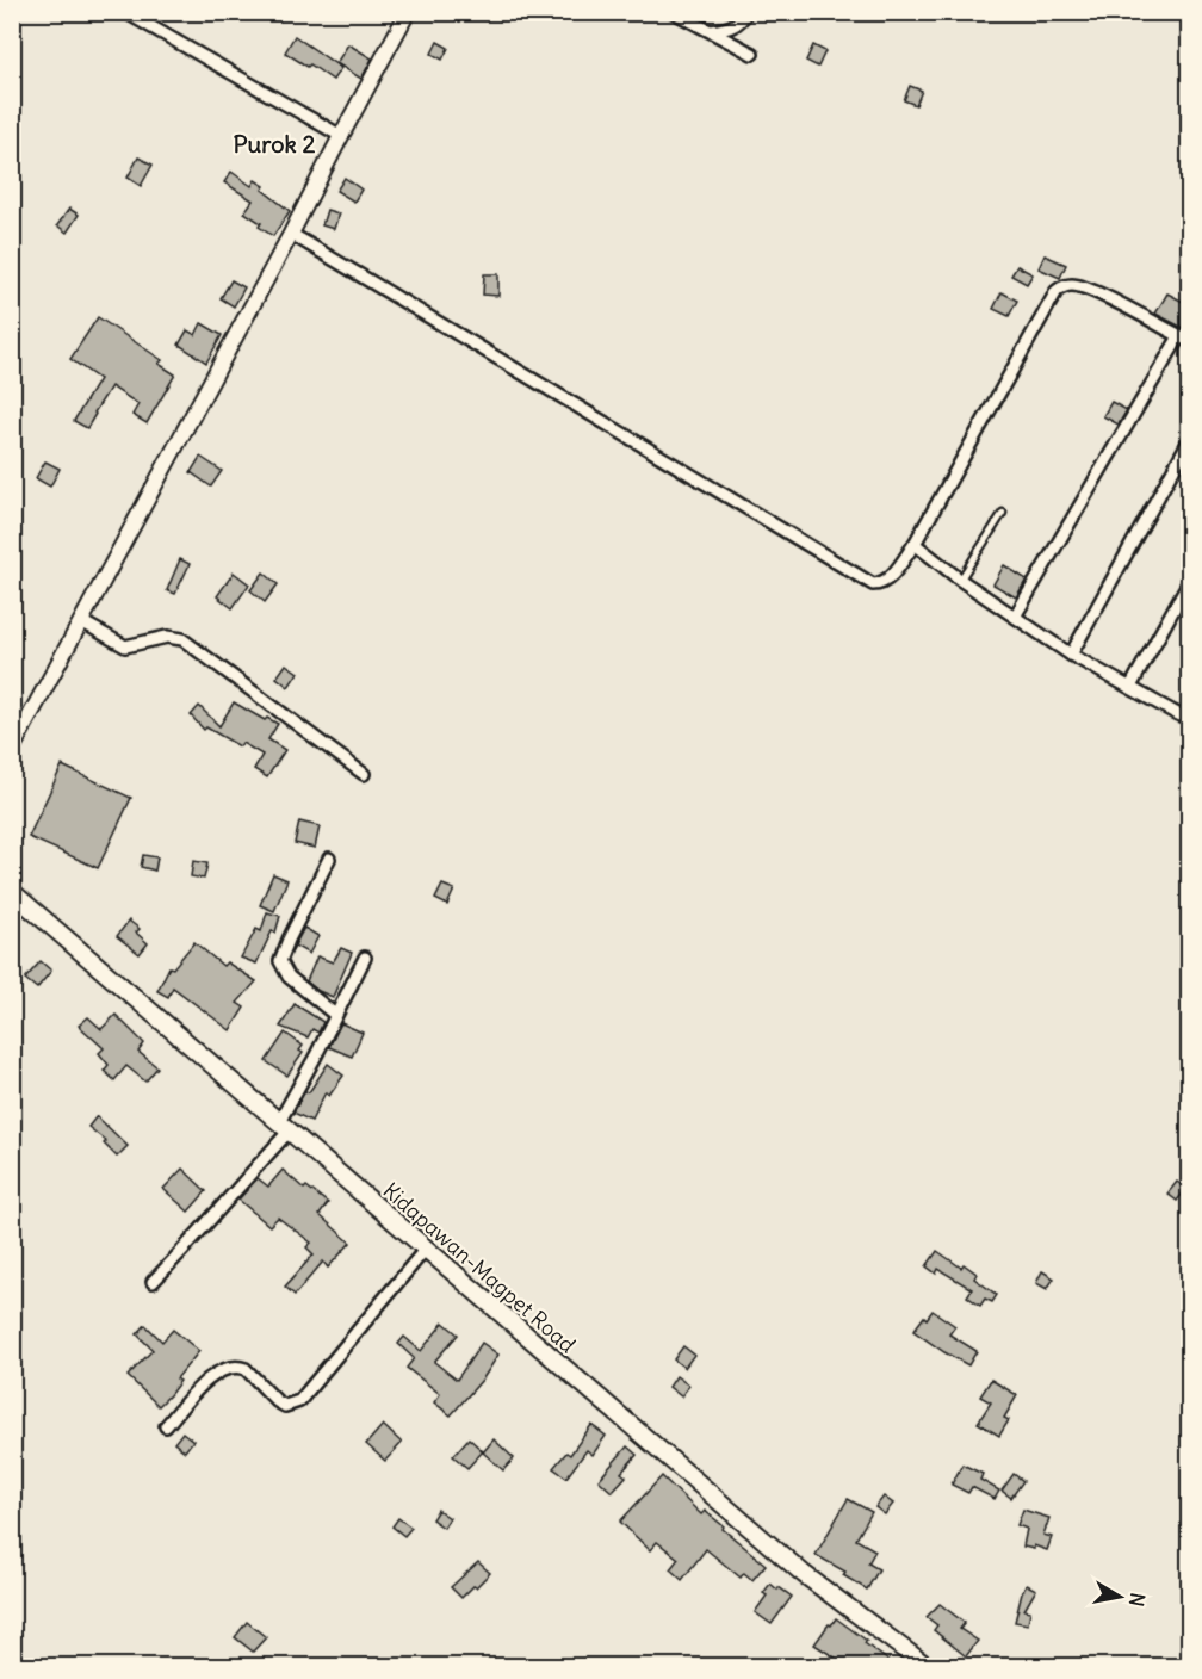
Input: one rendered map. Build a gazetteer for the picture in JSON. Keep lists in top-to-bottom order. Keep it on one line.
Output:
{"streets":{"main road":["Kidapawan-Magpet Road"]},"districts":["Purok 2"],"north":"right"}
